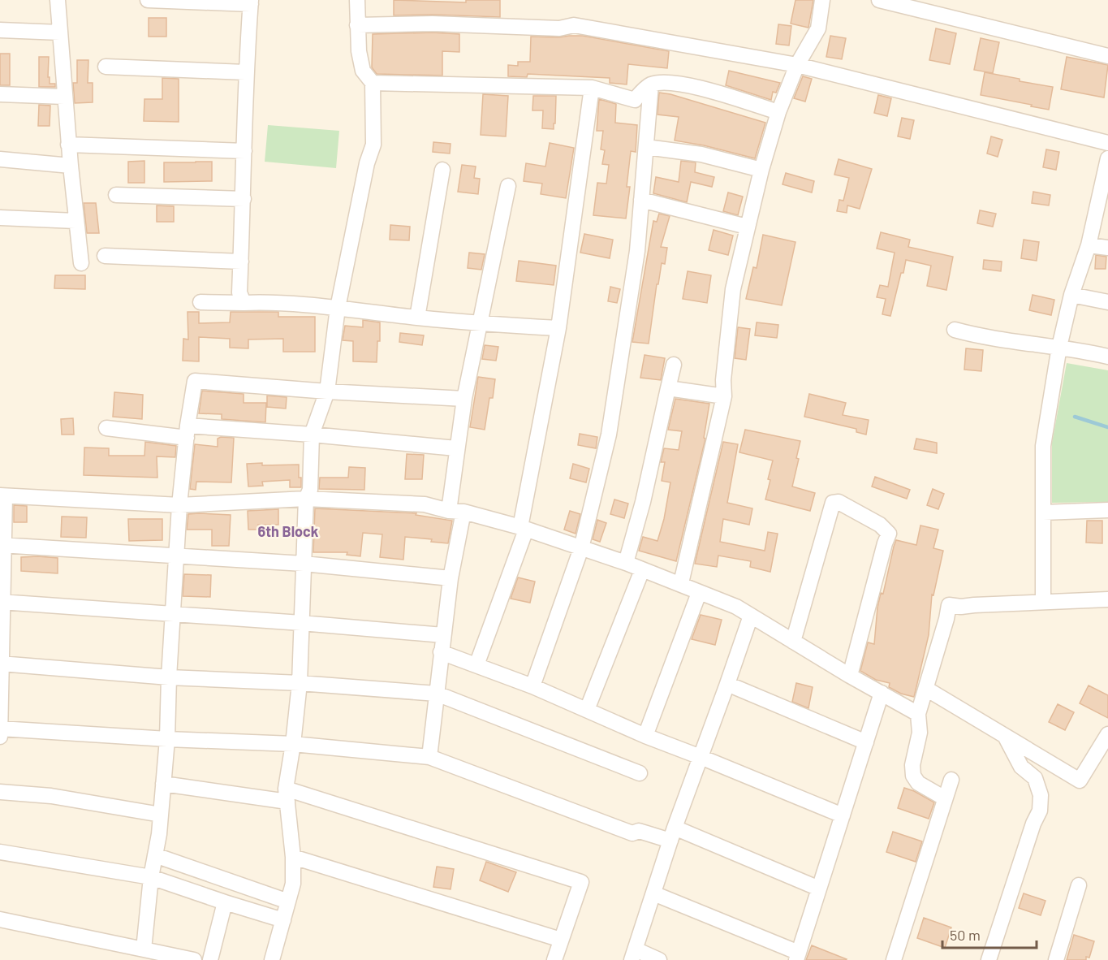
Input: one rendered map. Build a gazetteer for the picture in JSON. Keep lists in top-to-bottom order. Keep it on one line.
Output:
{"districts":["6th Block"],"scale_bar":"50 m"}
